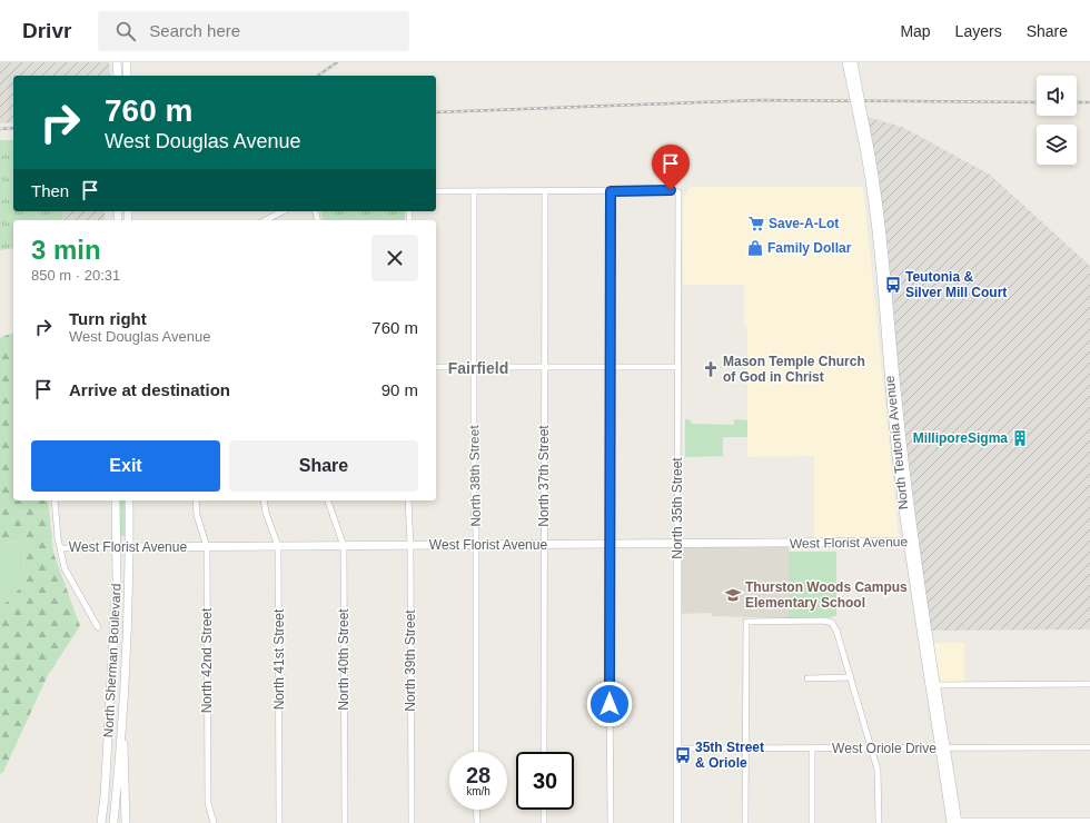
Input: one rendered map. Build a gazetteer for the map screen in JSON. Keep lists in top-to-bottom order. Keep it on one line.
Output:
{"streets":{"main road":["North Teutonia Avenue","North 35th Street","West Florist Avenue","North Sherman Boulevard"],"street":["North 38th Street","North 37th Street","North 41st Street","North 40th Street","North 42nd Street","North 39th Street","West Oriole Drive"]},"crossings":[["North Teutonia Avenue","West Florist Avenue"],["North Teutonia Avenue","West Oriole Drive"],["North 38th Street","West Florist Avenue"],["North 37th Street","West Florist Avenue"],["North 35th Street","West Florist Avenue"],["North 35th Street","West Oriole Drive"],["West Florist Avenue","North 41st Street"],["West Florist Avenue","North 40th Street"],["West Florist Avenue","North Sherman Boulevard"],["West Florist Avenue","North 42nd Street"],["West Florist Avenue","North 39th Street"]],"districts":["Fairfield"],"places":{"supermarket":["Save-A-Lot"],"shop":["Family Dollar"],"bus stop":["Teutonia & Silver Mill Court","35th Street & Oriole"],"church":["Mason Temple Church of God in Christ"],"building":["MilliporeSigma"],"school or university":["Thurston Woods Campus Elementary School"]},"page":{"header":"Drivr","search":"Search here","nav":["Map","Layers","Share"],"turn":["760 m","West Douglas Avenue"],"then":"Then","heading":["3 min","850 m · 20:31"],"list":[{"name":"Turn right","note":"West Douglas Avenue","value":"760 m"},{"name":"Arrive at destination","value":"90 m"}],"buttons":["Exit","Share"],"speed":"28 km/h","limit":"30"}}
